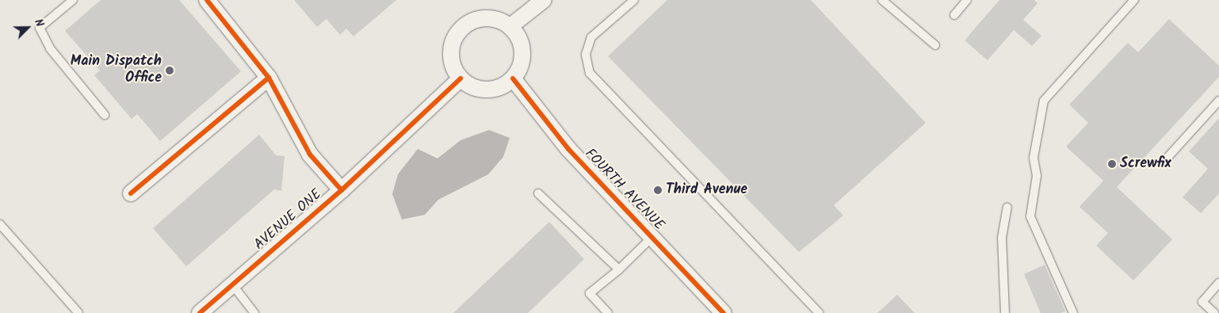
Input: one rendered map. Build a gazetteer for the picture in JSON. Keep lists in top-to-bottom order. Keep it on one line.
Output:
{"streets":{"street":["FOURTH AVENUE","AVENUE ONE"]},"crossings":[["FOURTH AVENUE","AVENUE ONE"]],"places":["Main Dispatch Office","Screwfix","Third Avenue"],"north":"top right"}
